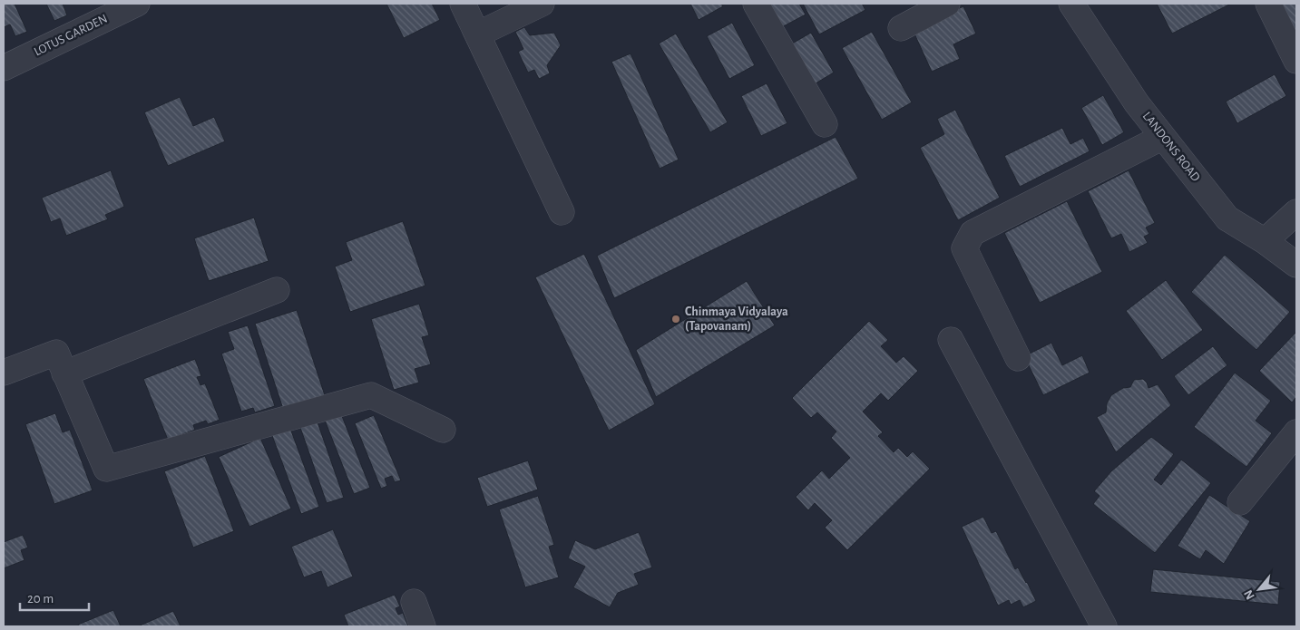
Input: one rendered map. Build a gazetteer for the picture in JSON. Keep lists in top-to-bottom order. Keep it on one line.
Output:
{"streets":{"street":["LOTUS GARDEN","LANDONS ROAD"]},"places":["Chinmaya Vidyalaya (Tapovanam)"],"scale_bar":"20 m","north":"bottom left"}
